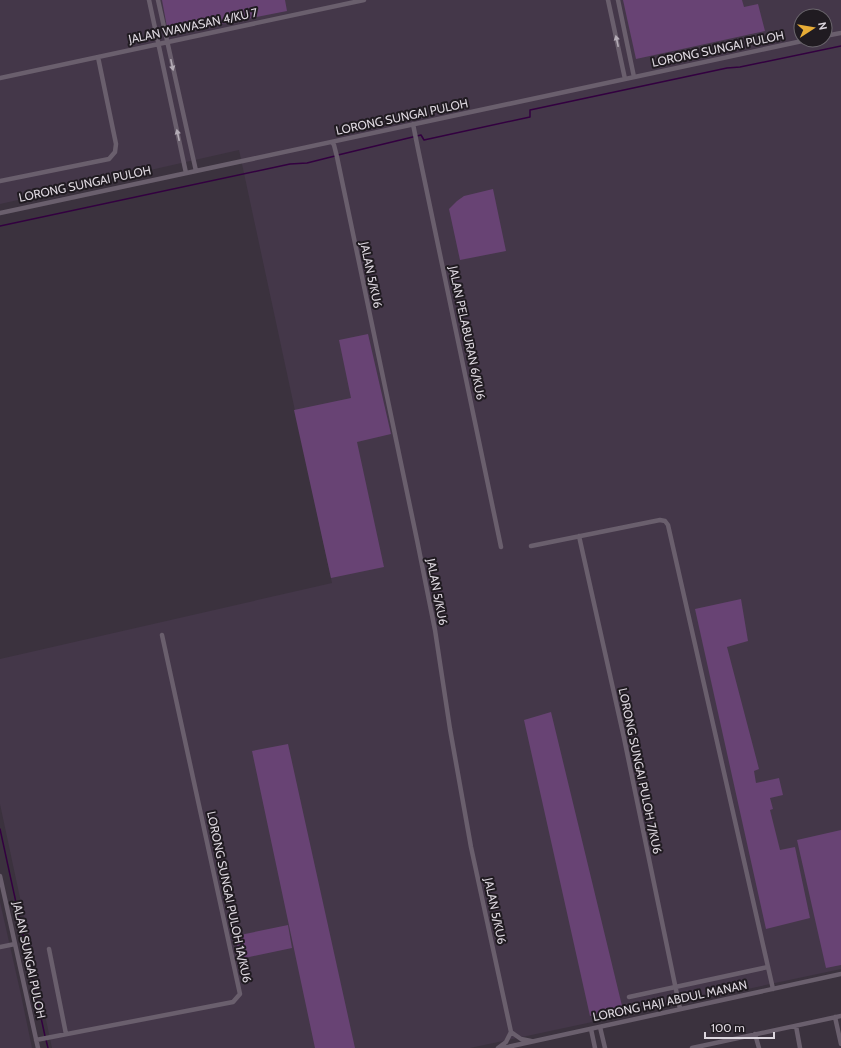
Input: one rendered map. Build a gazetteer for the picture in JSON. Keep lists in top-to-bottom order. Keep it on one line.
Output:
{"streets":{"street":["JALAN WAWASAN 4/KU 7","LORONG SUNGAI PULOH","JALAN 5/KU6","JALAN PELABURAN 6/KU6","LORONG SUNGAI PULOH 7/KU6","LORONG SUNGAI PULOH 1A/KU6","JALAN SUNGAI PULOH","LORONG HAJI ABDUL MANAN"]},"crossings":[["LORONG SUNGAI PULOH","JALAN 5/KU6"],["LORONG SUNGAI PULOH","JALAN PELABURAN 6/KU6"],["LORONG SUNGAI PULOH 7/KU6","LORONG HAJI ABDUL MANAN"],["LORONG SUNGAI PULOH 1A/KU6","JALAN SUNGAI PULOH"]],"scale_bar":"100 m","north":"right"}
